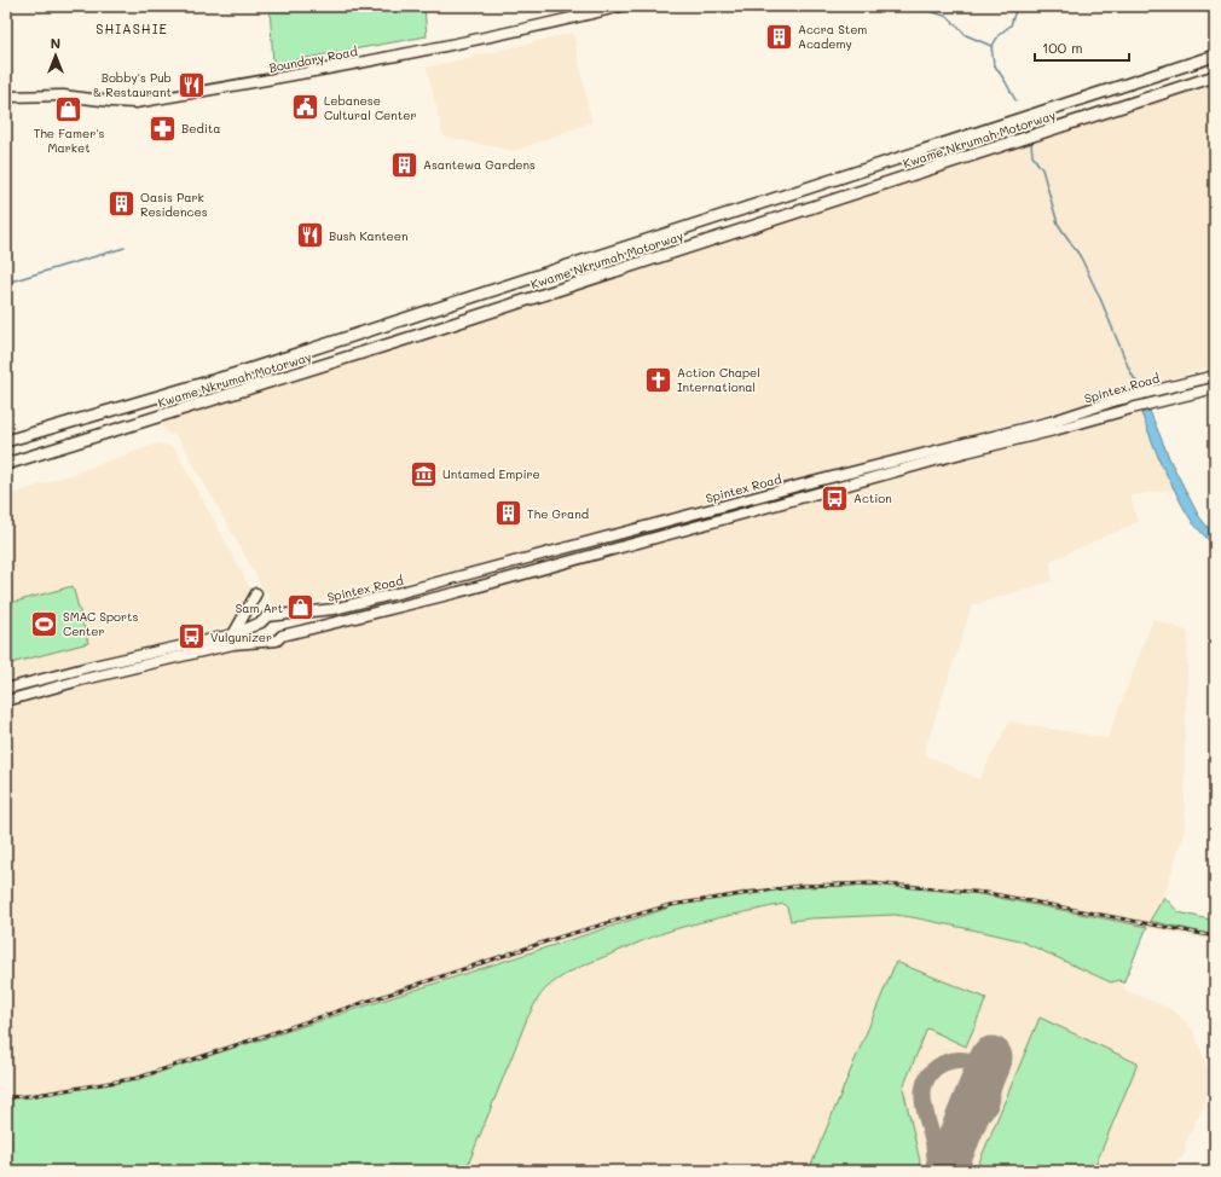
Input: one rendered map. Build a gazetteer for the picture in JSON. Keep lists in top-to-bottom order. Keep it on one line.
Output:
{"streets":{"highway":["Kwame Nkrumah Motorway"],"main road":["Boundary Road","Spintex Road"]},"districts":["SHIASHIE"],"places":{"building":["Accra Stem Academy","Asantewa Gardens","Oasis Park Residences","The Grand"],"restaurant":["Bobby's Pub & Restaurant","Bush Kanteen"],"public building":["Lebanese Cultural Center"],"shop":["The Famer's Market","Sam Art"],"pharmacy":["Bedita"],"church":["Action Chapel International"],"museum":["Untamed Empire"],"bus stop":["Action","Vulgunizer"],"sports":["SMAC Sports Center"]},"scale_bar":"100 m","north":"top"}
